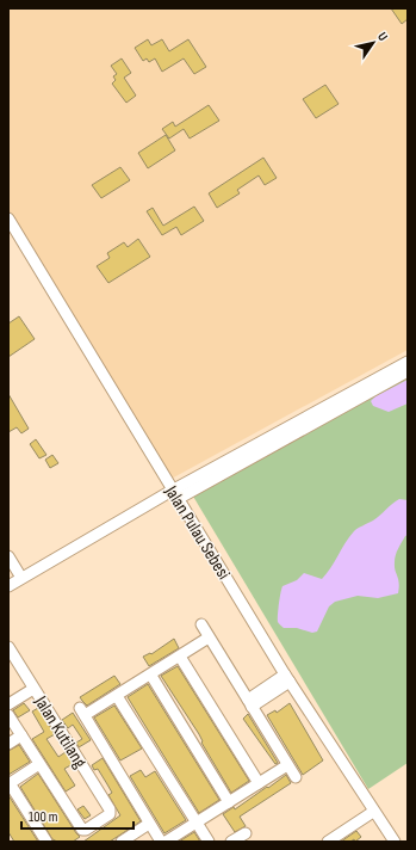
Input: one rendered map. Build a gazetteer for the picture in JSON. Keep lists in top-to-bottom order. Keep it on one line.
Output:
{"streets":{"street":["Jalan Pulau Sebesi","Jalan Kutilang"]},"scale_bar":"100 m","north":"top right"}
